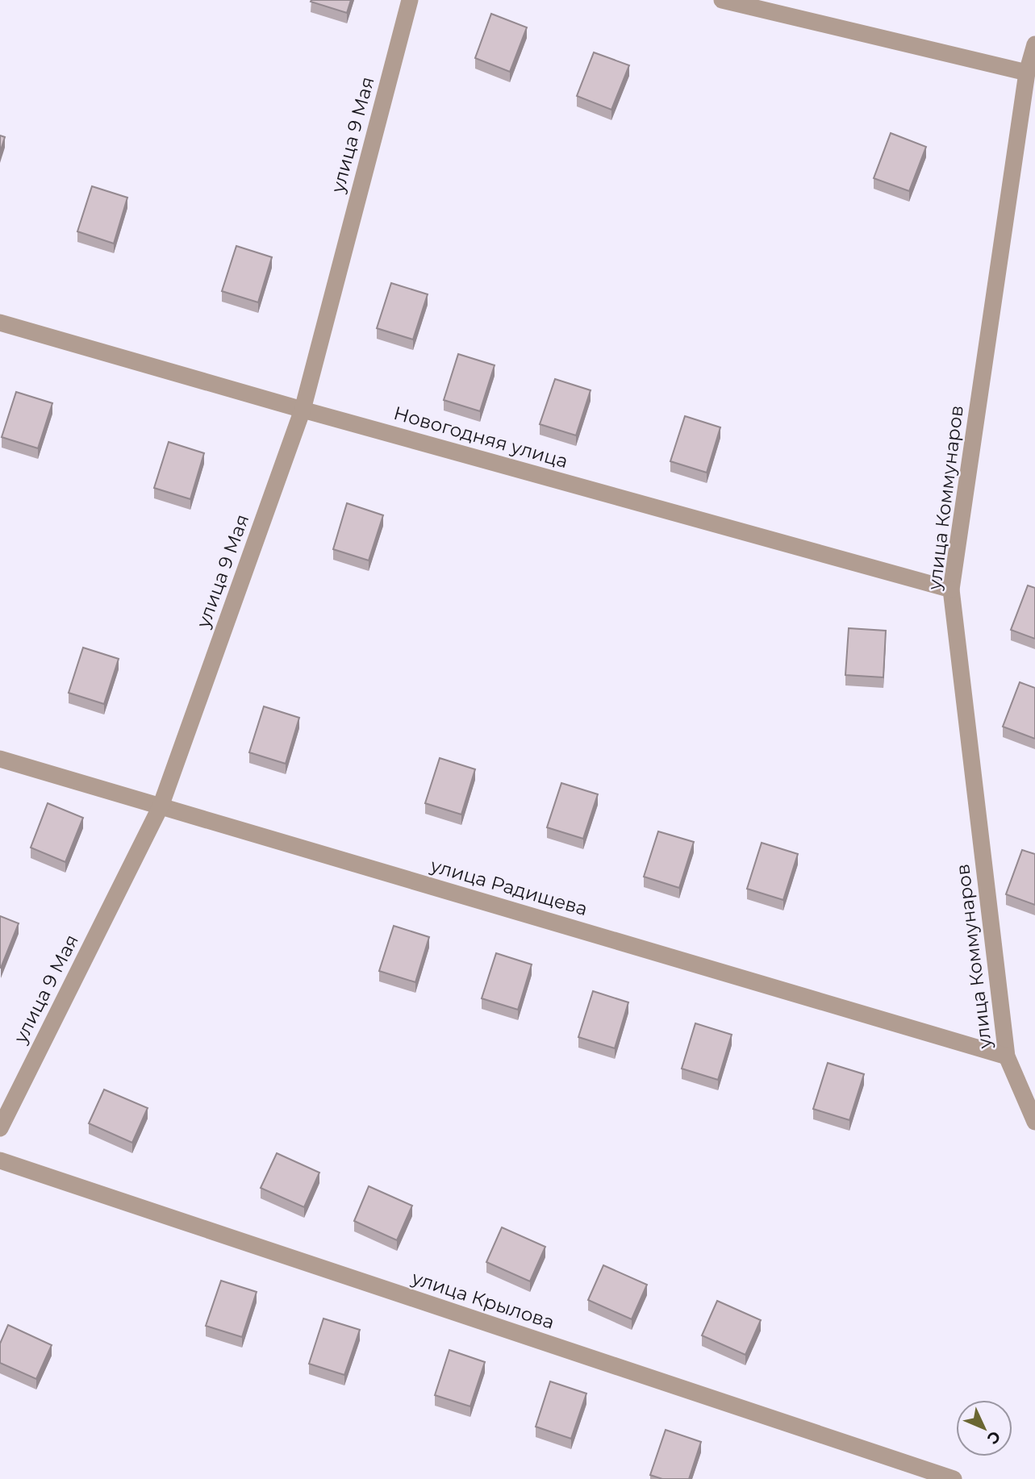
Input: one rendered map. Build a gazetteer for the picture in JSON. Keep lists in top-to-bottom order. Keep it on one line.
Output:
{"streets":{"street":["улица 9 Мая","Новогодняя улица","улица Коммунаров","улица Радищева","улица Крылова"]},"crossings":[["улица 9 Мая","Новогодняя улица"],["улица 9 Мая","улица Радищева"],["Новогодняя улица","улица Коммунаров"],["улица Коммунаров","улица Радищева"]],"north":"bottom right"}
